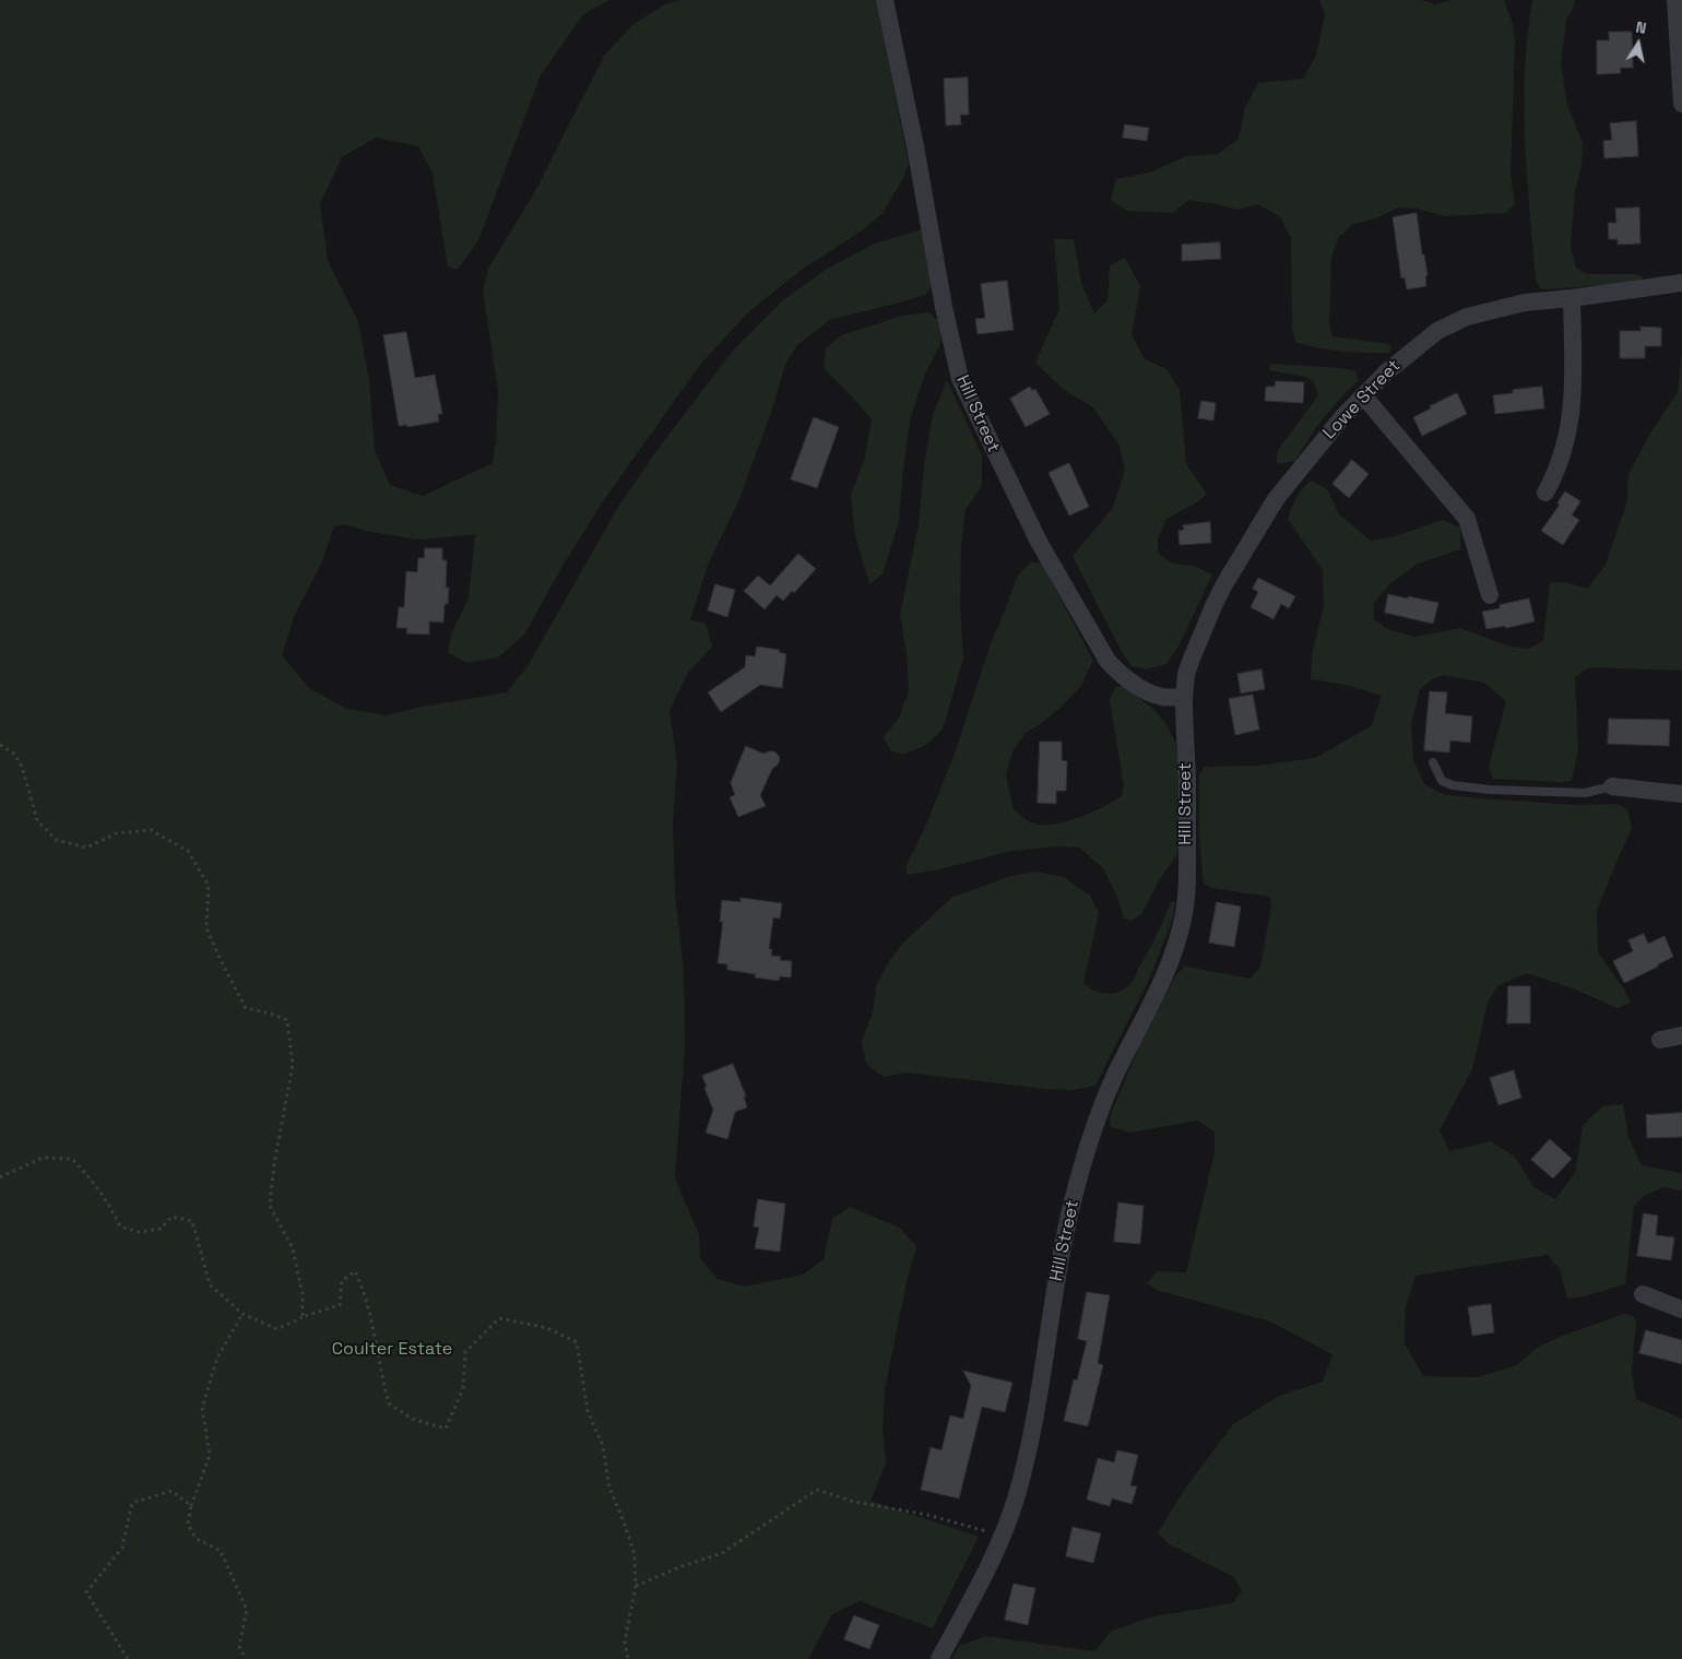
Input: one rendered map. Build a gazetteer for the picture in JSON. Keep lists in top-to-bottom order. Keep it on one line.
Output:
{"streets":{"street":["Lowe Street","Hill Street"]},"crossings":[["Lowe Street","Hill Street"]],"parks":["Coulter Estate"],"north":"top"}
